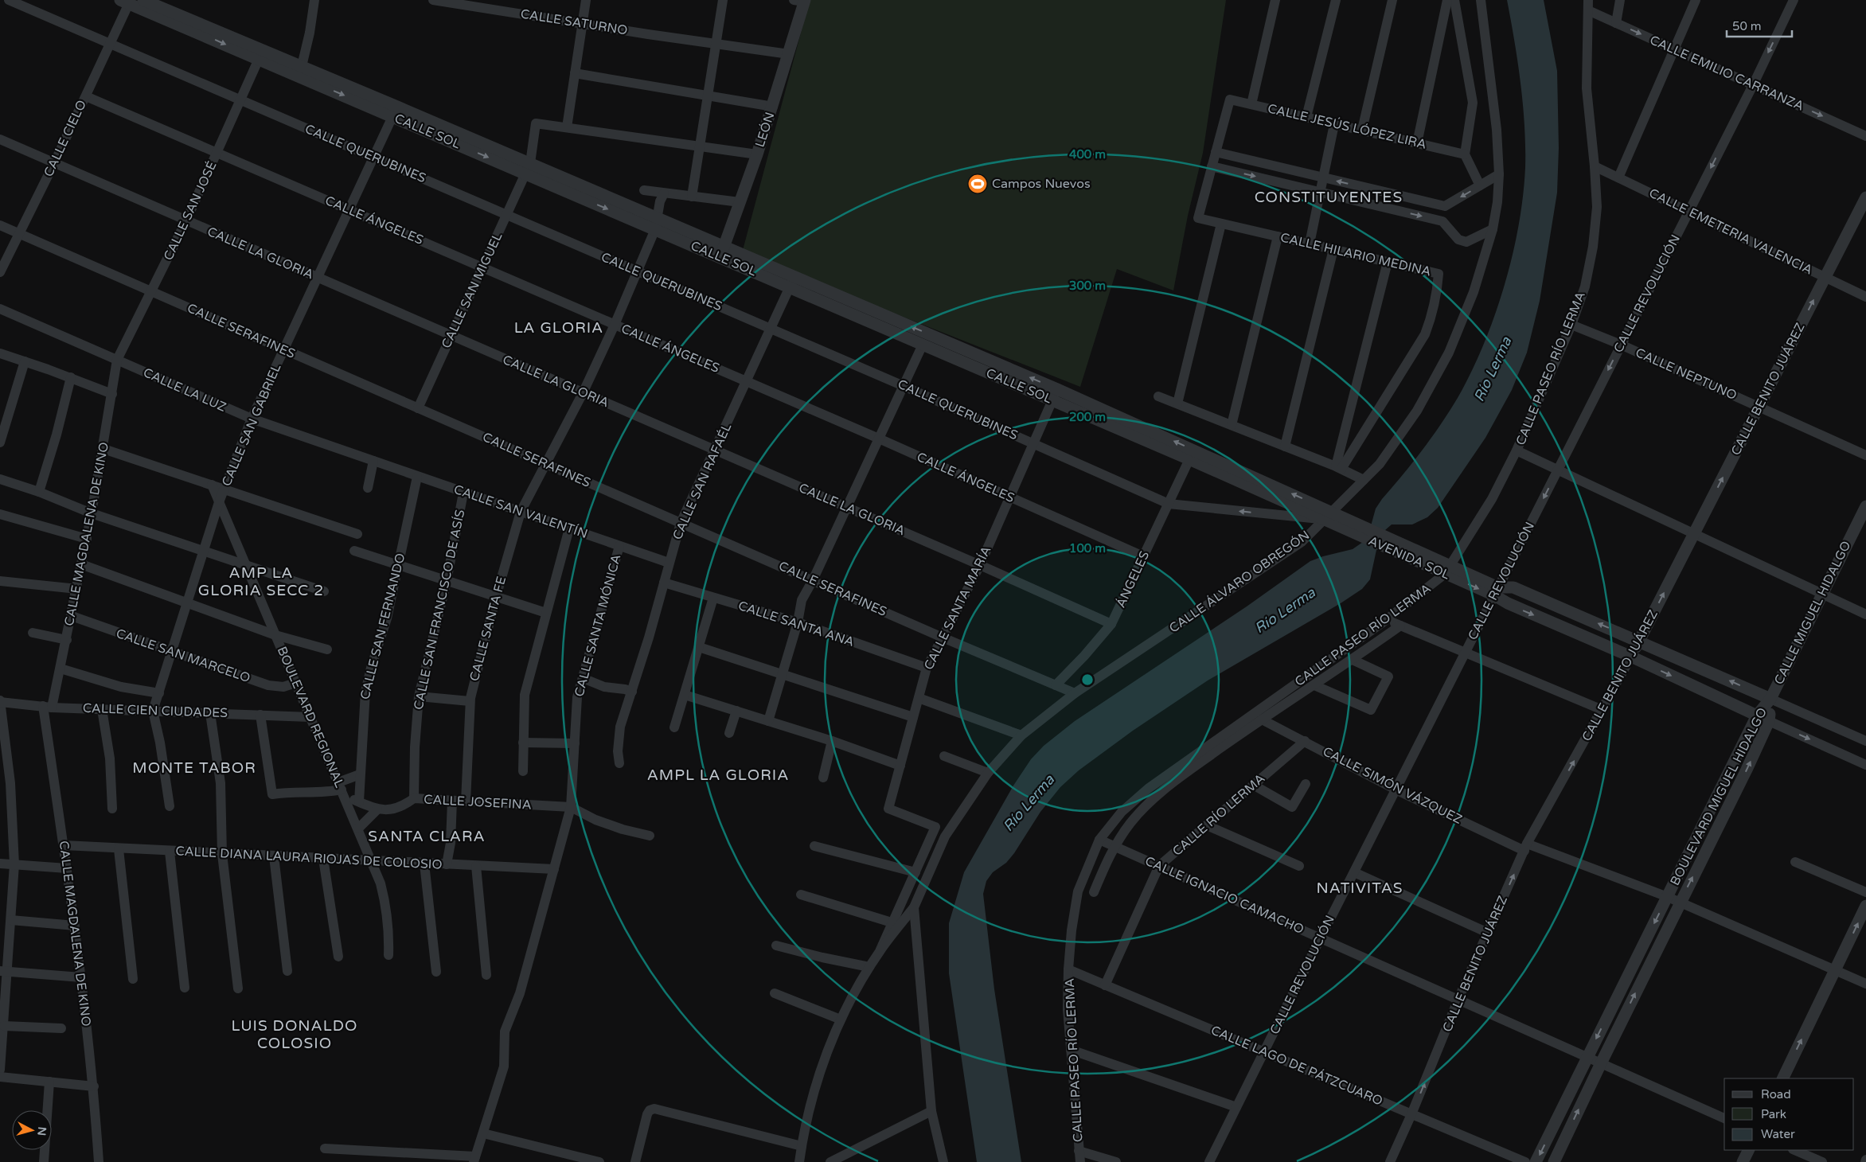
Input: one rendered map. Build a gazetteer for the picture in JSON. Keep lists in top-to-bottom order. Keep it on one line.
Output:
{"streets":{"street":["CALLE SATURNO","CALLE EMILIO CARRANZA","CALLE JESÚS LÓPEZ LIRA","LEÓN","CALLE SOL","CALLE CIELO","CALLE QUERUBINES","CALLE SAN JOSÉ","CALLE ÁNGELES","CALLE EMETERIA VALENCIA","CALLE LA GLORIA","CALLE HILARIO MEDINA","CALLE SAN MIGUEL","CALLE REVOLUCIÓN","CALLE SERAFINES","CALLE PASEO RÍO LERMA","CALLE NEPTUNO","CALLE BENITO JUÁREZ","CALLE LA LUZ","CALLE SAN GABRIEL","CALLE SAN RAFAÉL","CALLE SAN VALENTÍN","CALLE MAGDALENA DE KINO","AVENIDA SOL","ÁNGELES","CALLE ÁLVARO OBREGÓN","CALLE SANTA MARÍA","CALLE SAN FRANCISCO DE ASÍS","CALLE MIGUEL HIDALGO","CALLE SANTA ANA","CALLE SANTA MÓNICA","CALLE SAN FERNANDO","CALLE SANTA FE","CALLE SAN MARCELO","CALLE CIEN CIUDADES","BOULEVARD REGIONAL","CALLE SIMÓN VÁZQUEZ","BOULEVARD MIGUEL HIDALGO","CALLE JOSEFINA","CALLE RÍO LERMA","CALLE DIANA LAURA RIOJAS DE COLOSIO","CALLE IGNACIO CAMACHO","CALLE LAGO DE PÁTZCUARO"]},"crossings":[["CALLE SATURNO","LEÓN"],["CALLE EMILIO CARRANZA","CALLE REVOLUCIÓN"],["CALLE EMILIO CARRANZA","CALLE PASEO RÍO LERMA"],["LEÓN","CALLE SOL"],["CALLE SOL","CALLE CIELO"],["CALLE SOL","CALLE QUERUBINES"],["CALLE SOL","CALLE SAN JOSÉ"],["CALLE SOL","CALLE SAN MIGUEL"],["CALLE SOL","CALLE SAN GABRIEL"],["CALLE SOL","CALLE SAN RAFAÉL"],["CALLE SOL","AVENIDA SOL"],["CALLE SOL","ÁNGELES"],["CALLE SOL","CALLE ÁLVARO OBREGÓN"],["CALLE SOL","CALLE SANTA MARÍA"],["CALLE SOL","CALLE SANTA FE"],["CALLE CIELO","CALLE QUERUBINES"],["CALLE CIELO","CALLE ÁNGELES"],["CALLE CIELO","CALLE LA GLORIA"],["CALLE CIELO","CALLE SERAFINES"],["CALLE QUERUBINES","CALLE SAN JOSÉ"],["CALLE QUERUBINES","CALLE SAN MIGUEL"],["CALLE QUERUBINES","CALLE SAN GABRIEL"],["CALLE QUERUBINES","CALLE SAN RAFAÉL"],["CALLE QUERUBINES","AVENIDA SOL"],["CALLE QUERUBINES","ÁNGELES"],["CALLE QUERUBINES","CALLE ÁLVARO OBREGÓN"],["CALLE QUERUBINES","CALLE SANTA MARÍA"],["CALLE QUERUBINES","CALLE SANTA FE"],["CALLE SAN JOSÉ","CALLE ÁNGELES"],["CALLE SAN JOSÉ","CALLE LA GLORIA"],["CALLE SAN JOSÉ","CALLE SERAFINES"],["CALLE SAN JOSÉ","CALLE LA LUZ"],["CALLE SAN JOSÉ","CALLE MAGDALENA DE KINO"],["CALLE ÁNGELES","CALLE SAN MIGUEL"],["CALLE ÁNGELES","CALLE SAN GABRIEL"],["CALLE ÁNGELES","CALLE SAN RAFAÉL"],["CALLE ÁNGELES","ÁNGELES"],["CALLE ÁNGELES","CALLE SANTA MARÍA"],["CALLE ÁNGELES","CALLE SANTA FE"],["CALLE EMETERIA VALENCIA","CALLE REVOLUCIÓN"],["CALLE EMETERIA VALENCIA","CALLE PASEO RÍO LERMA"],["CALLE EMETERIA VALENCIA","CALLE BENITO JUÁREZ"],["CALLE LA GLORIA","CALLE SAN MIGUEL"],["CALLE LA GLORIA","CALLE SAN GABRIEL"],["CALLE LA GLORIA","CALLE SAN RAFAÉL"],["CALLE LA GLORIA","ÁNGELES"],["CALLE LA GLORIA","CALLE SANTA MARÍA"],["CALLE LA GLORIA","CALLE SANTA FE"],["CALLE SAN MIGUEL","CALLE SERAFINES"],["CALLE REVOLUCIÓN","CALLE NEPTUNO"],["CALLE REVOLUCIÓN","AVENIDA SOL"],["CALLE REVOLUCIÓN","CALLE SIMÓN VÁZQUEZ"],["CALLE REVOLUCIÓN","CALLE IGNACIO CAMACHO"],["CALLE REVOLUCIÓN","CALLE LAGO DE PÁTZCUARO"],["CALLE SERAFINES","CALLE SAN GABRIEL"],["CALLE SERAFINES","CALLE SAN RAFAÉL"],["CALLE SERAFINES","ÁNGELES"],["CALLE SERAFINES","CALLE ÁLVARO OBREGÓN"],["CALLE SERAFINES","CALLE SANTA MARÍA"],["CALLE SERAFINES","CALLE SANTA FE"],["CALLE PASEO RÍO LERMA","CALLE NEPTUNO"],["CALLE PASEO RÍO LERMA","AVENIDA SOL"],["CALLE PASEO RÍO LERMA","CALLE IGNACIO CAMACHO"],["CALLE PASEO RÍO LERMA","CALLE LAGO DE PÁTZCUARO"],["CALLE NEPTUNO","CALLE BENITO JUÁREZ"],["CALLE BENITO JUÁREZ","CALLE SIMÓN VÁZQUEZ"],["CALLE BENITO JUÁREZ","CALLE IGNACIO CAMACHO"],["CALLE BENITO JUÁREZ","CALLE LAGO DE PÁTZCUARO"],["CALLE LA LUZ","CALLE SAN GABRIEL"],["CALLE LA LUZ","CALLE SAN VALENTÍN"],["CALLE LA LUZ","CALLE MAGDALENA DE KINO"],["CALLE SAN GABRIEL","CALLE SAN MARCELO"],["CALLE SAN GABRIEL","CALLE CIEN CIUDADES"],["CALLE SAN GABRIEL","BOULEVARD REGIONAL"],["CALLE SAN RAFAÉL","CALLE SAN VALENTÍN"],["CALLE SAN RAFAÉL","CALLE SANTA ANA"],["CALLE SAN VALENTÍN","CALLE SAN FRANCISCO DE ASÍS"],["CALLE SAN VALENTÍN","CALLE SANTA MÓNICA"],["CALLE SAN VALENTÍN","CALLE SAN FERNANDO"],["CALLE SAN VALENTÍN","CALLE SANTA FE"],["CALLE MAGDALENA DE KINO","CALLE SAN MARCELO"],["CALLE MAGDALENA DE KINO","CALLE CIEN CIUDADES"],["CALLE MAGDALENA DE KINO","CALLE DIANA LAURA RIOJAS DE COLOSIO"],["AVENIDA SOL","CALLE ÁLVARO OBREGÓN"],["CALLE SANTA MARÍA","CALLE SANTA ANA"],["CALLE SAN FRANCISCO DE ASÍS","CALLE JOSEFINA"],["CALLE MIGUEL HIDALGO","BOULEVARD MIGUEL HIDALGO"],["CALLE SANTA MÓNICA","CALLE JOSEFINA"],["CALLE SANTA MÓNICA","CALLE DIANA LAURA RIOJAS DE COLOSIO"],["CALLE SAN FERNANDO","CALLE JOSEFINA"],["CALLE SANTA FE","CALLE JOSEFINA"],["CALLE SAN MARCELO","BOULEVARD REGIONAL"],["CALLE CIEN CIUDADES","BOULEVARD REGIONAL"],["BOULEVARD REGIONAL","CALLE JOSEFINA"],["BOULEVARD REGIONAL","CALLE DIANA LAURA RIOJAS DE COLOSIO"],["CALLE SIMÓN VÁZQUEZ","BOULEVARD MIGUEL HIDALGO"],["CALLE SIMÓN VÁZQUEZ","CALLE RÍO LERMA"],["BOULEVARD MIGUEL HIDALGO","CALLE IGNACIO CAMACHO"],["CALLE RÍO LERMA","CALLE IGNACIO CAMACHO"],["CALLE RÍO LERMA","CALLE LAGO DE PÁTZCUARO"]],"one_way":["CALLE EMILIO CARRANZA","CALLE BENITO JUÁREZ"],"districts":["CONSTITUYENTES","LA GLORIA","AMP LA GLORIA SECC 2","MONTE TABOR","AMPL LA GLORIA","SANTA CLARA","NATIVITAS","LUIS DONALDO COLOSIO"],"water":["Río Lerma"],"places":{"sports":["Campos Nuevos"]},"legend":["Road","Park","Water"],"scale_bar":"50 m","north":"right","rings":["400 m","300 m","200 m","100 m"]}
